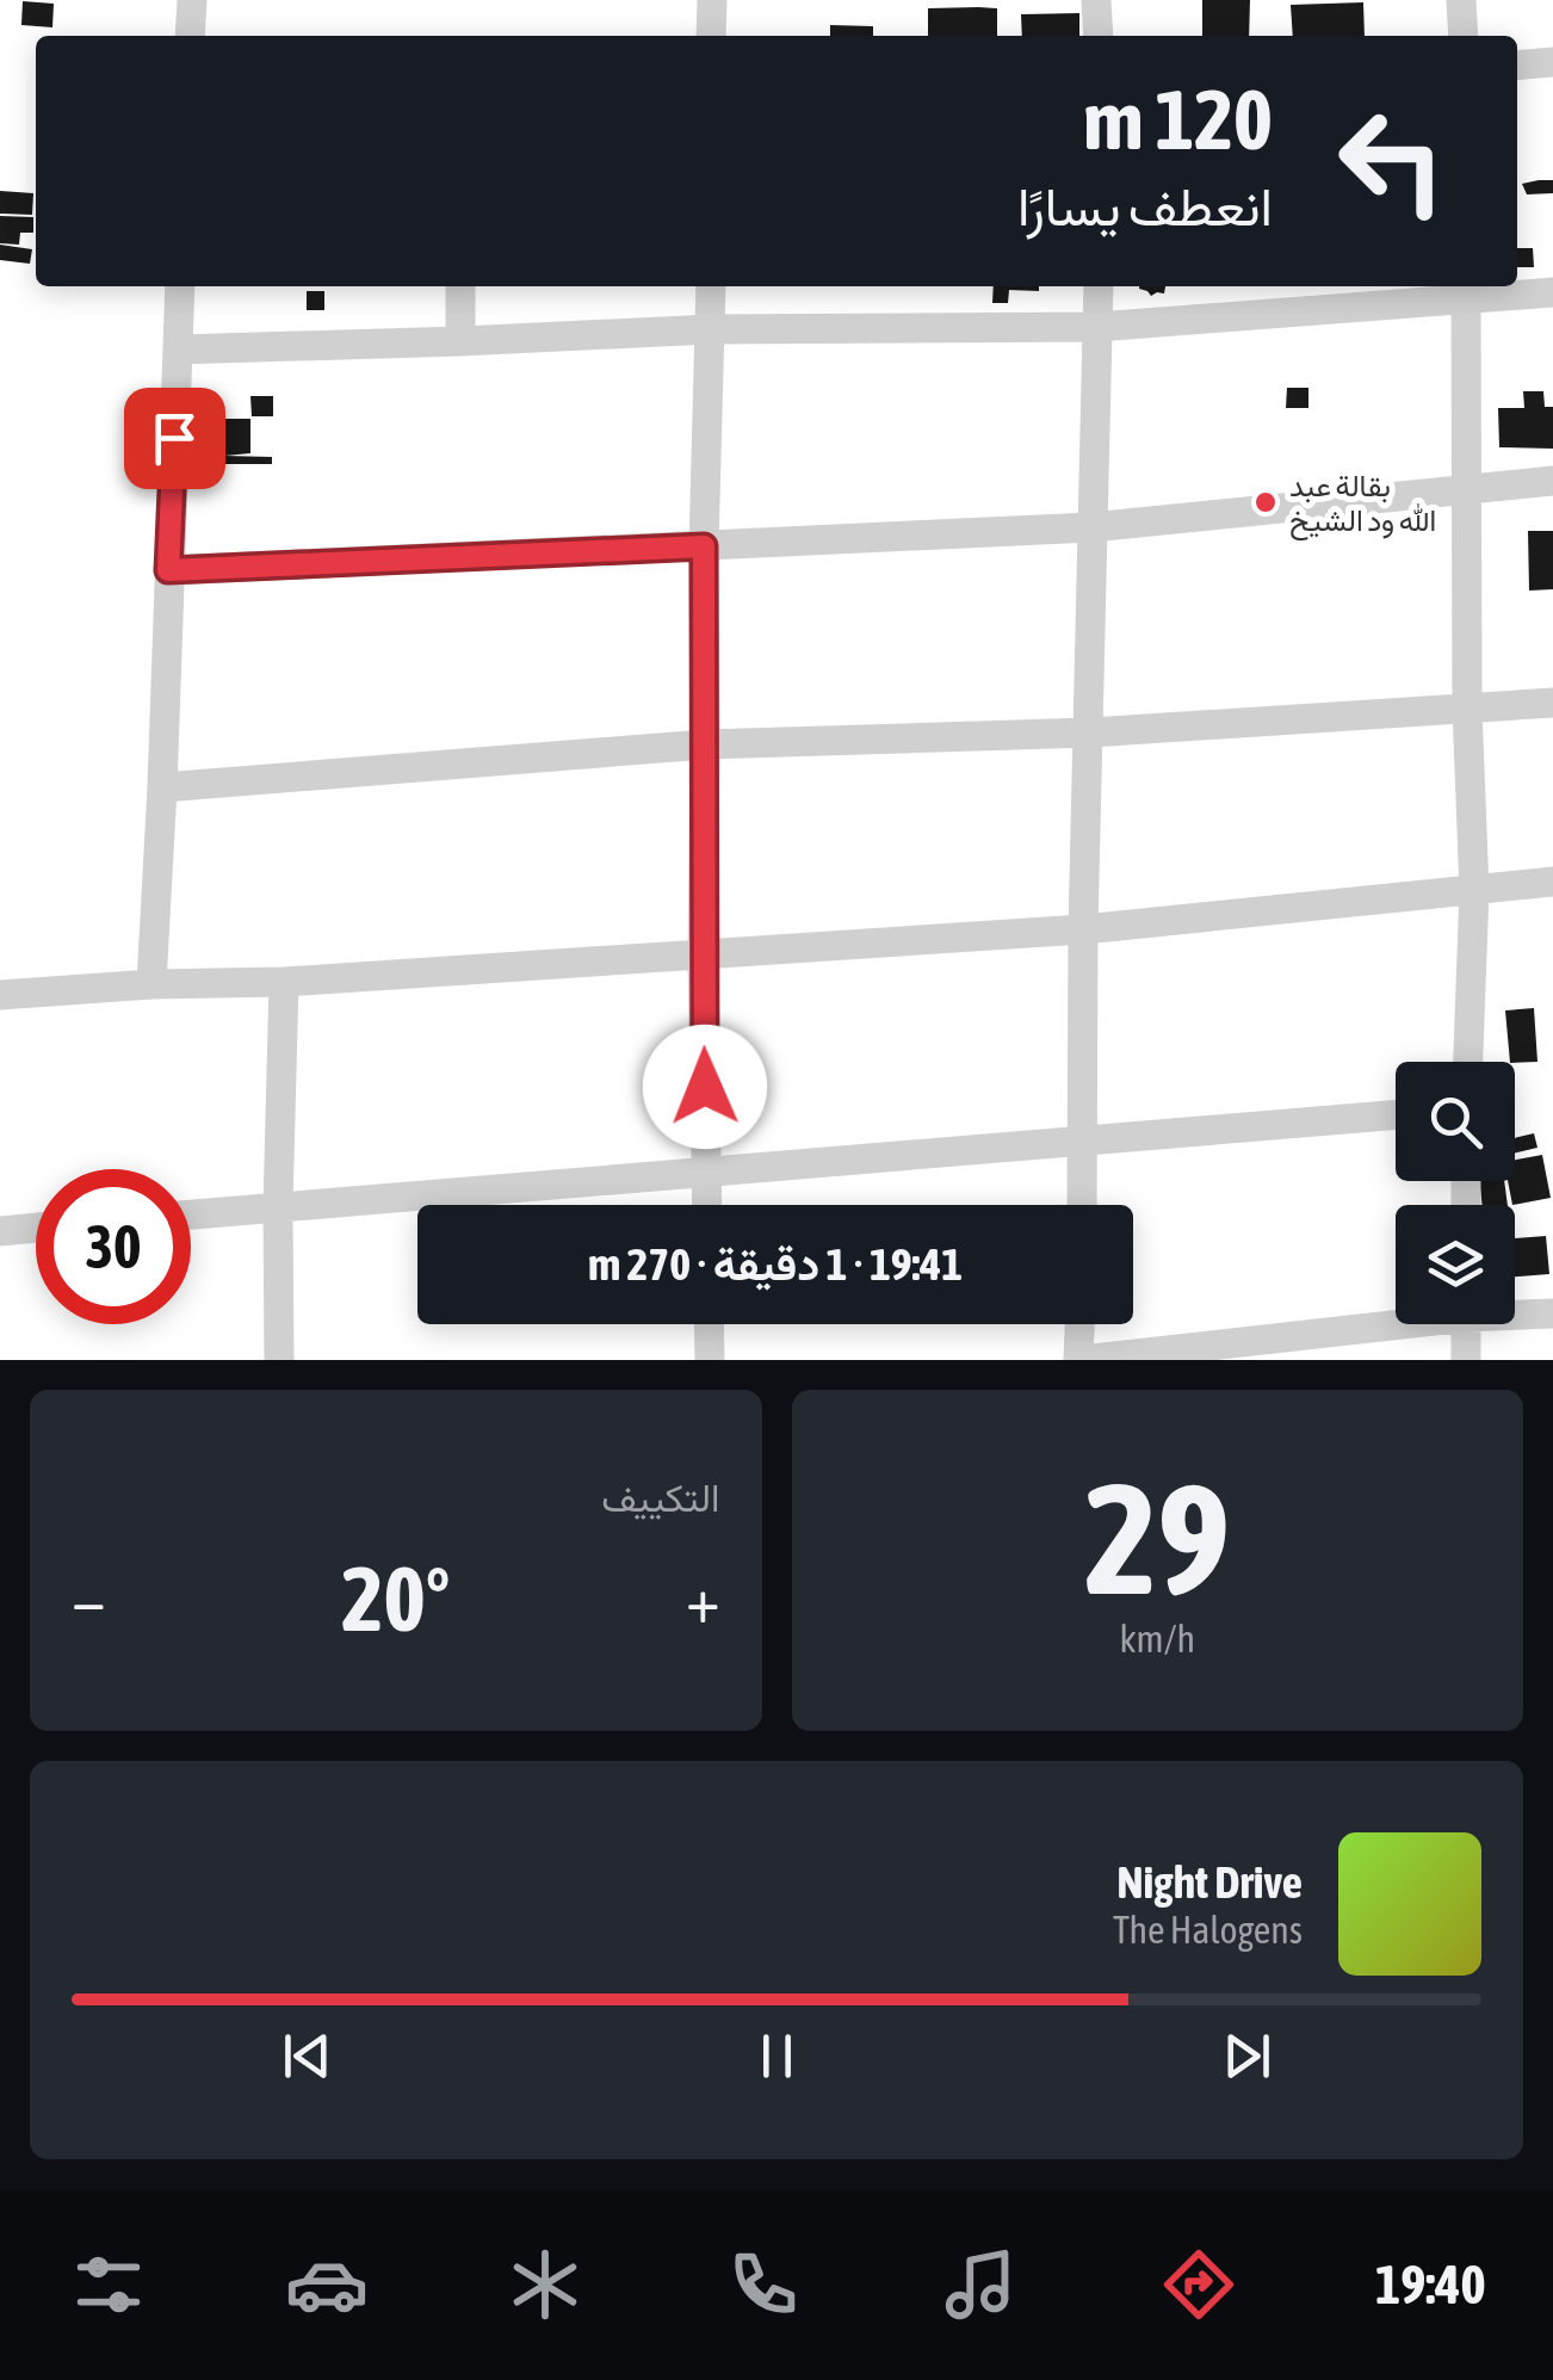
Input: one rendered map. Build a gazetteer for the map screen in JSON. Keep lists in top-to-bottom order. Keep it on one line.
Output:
{"places":["بقالة عبد الله ود الشيخ"],"page":{"turn":["120 m","انعطف يسارًا"],"limit":"30","trip":"19:41 · 1 دقيقة · 270 m","tile":[["29","km/h"],"التكييف"],"heat":["−","20°","+"],"song":["Night Drive","The Halogens"],"tabs":"19:40"}}
